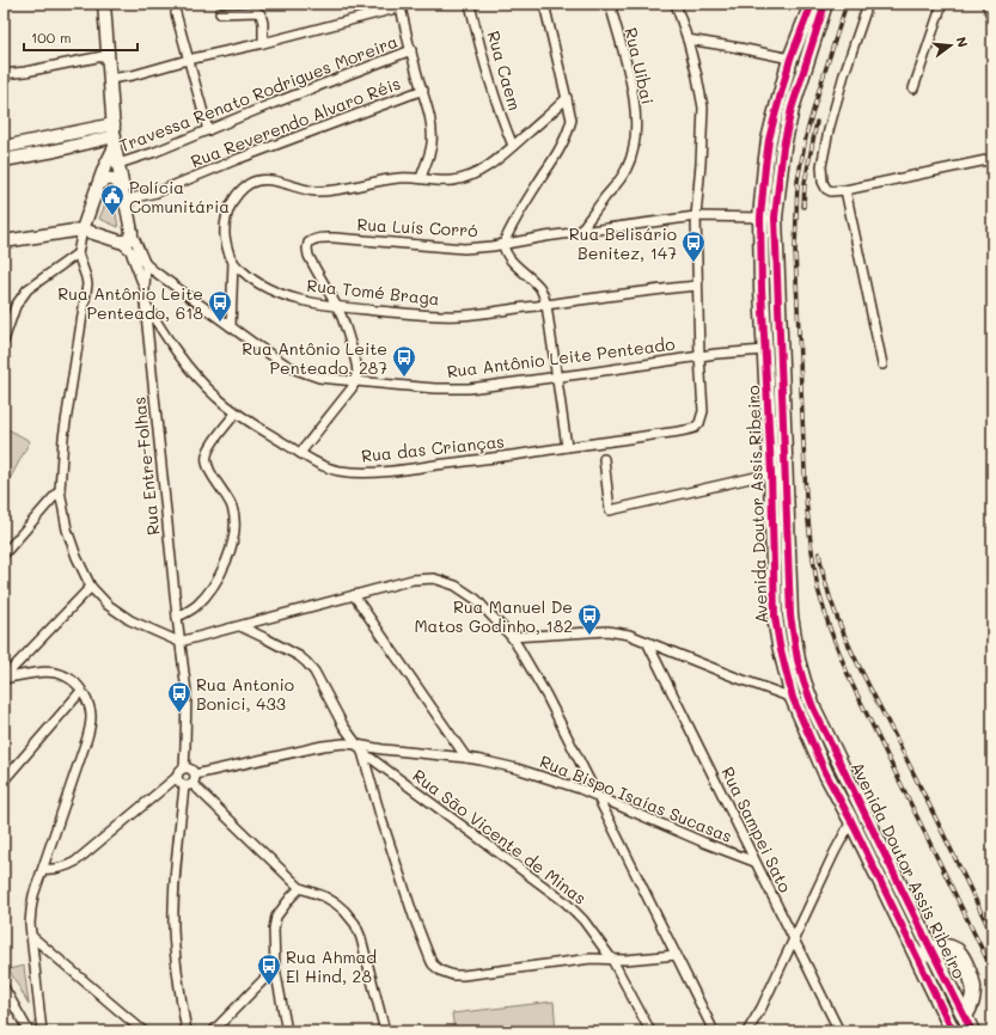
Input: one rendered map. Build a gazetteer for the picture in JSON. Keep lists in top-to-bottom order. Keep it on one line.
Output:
{"streets":{"main road":["Avenida Doutor Assis Ribeiro"],"street":["Rua Uibai","Rua Caem","Travessa Renato Rodrigues Moreira","Rua Reverendo Alvaro Réis","Rua Luís Corró","Rua Tomé Braga","Rua Antônio Leite Penteado","Rua das Crianças","Rua Entre-Folhas","Rua Bispo Isaías Sucasas","Rua Sampei Sato","Rua São Vicente de Minas"]},"crossings":[["Rua Uibai","Rua Luís Corró"],["Rua Caem","Rua Tomé Braga"],["Rua Luís Corró","Rua Tomé Braga"],["Rua Luís Corró","Avenida Doutor Assis Ribeiro"],["Rua Antônio Leite Penteado","Rua das Crianças"],["Rua Antônio Leite Penteado","Rua Entre-Folhas"],["Rua Antônio Leite Penteado","Avenida Doutor Assis Ribeiro"],["Rua das Crianças","Rua Entre-Folhas"],["Rua Entre-Folhas","Rua Bispo Isaías Sucasas"],["Rua Bispo Isaías Sucasas","Rua Sampei Sato"],["Rua Bispo Isaías Sucasas","Rua São Vicente de Minas"]],"places":{"public building":["Polícia Comunitária"],"bus stop":["Rua Belisário Benitez, 147","Rua Antônio Leite Penteado, 618","Rua Antônio Leite Penteado, 287","Rua Manuel De Matos Godinho, 182","Rua Antonio Bonici, 433","Rua Ahmad El Hind, 28"]},"scale_bar":"100 m","north":"right"}
